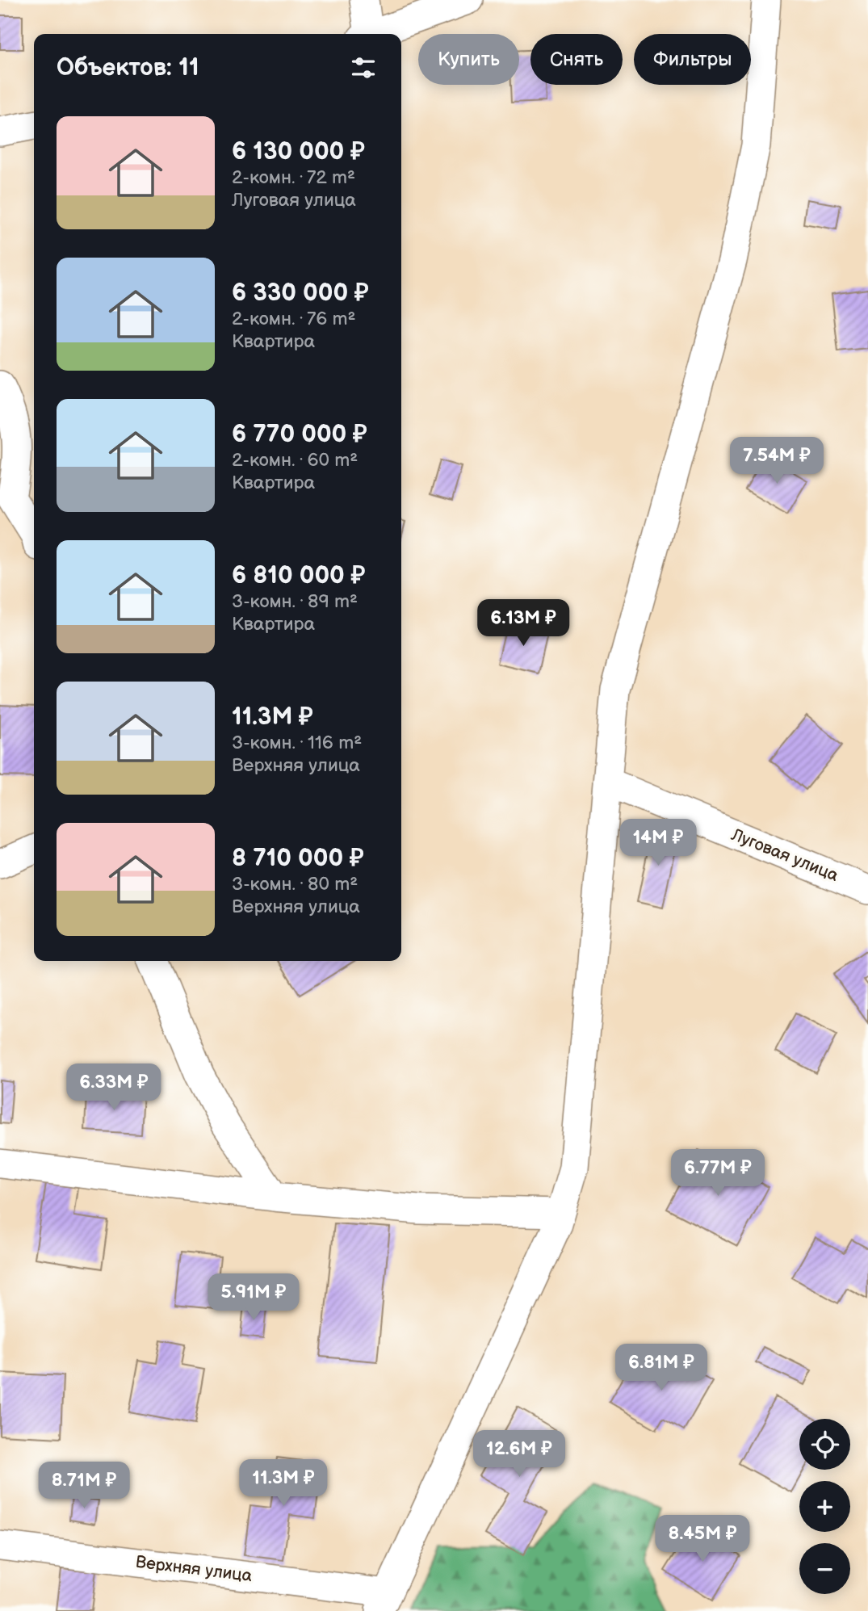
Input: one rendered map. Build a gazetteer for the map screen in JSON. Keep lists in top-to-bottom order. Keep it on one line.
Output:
{"streets":{"street":["Луговая улица","Верхняя улица"]},"page":{"chip":["Купить","Снять","Фильтры"],"heading":"Объектов: 11","list":[{"name":"6 130 000 ₽","note":"2-комн. · 72 m² · Луговая улица"},{"name":"6 330 000 ₽","note":"2-комн. · 76 m² · Квартира"},{"name":"6 770 000 ₽","note":"2-комн. · 60 m² · Квартира"},{"name":"6 810 000 ₽","note":"3-комн. · 89 m² · Квартира"},{"name":"11.3M ₽","note":"3-комн. · 116 m² · Верхняя улица"},{"name":"8 710 000 ₽","note":"3-комн. · 80 m² · Верхняя улица"}],"price":["7.54M ₽","6.13M ₽","14M ₽","6.33M ₽","6.77M ₽","5.91M ₽","6.81M ₽","12.6M ₽","11.3M ₽","8.71M ₽","8.45M ₽"],"map_buttons":["+","−"]}}
